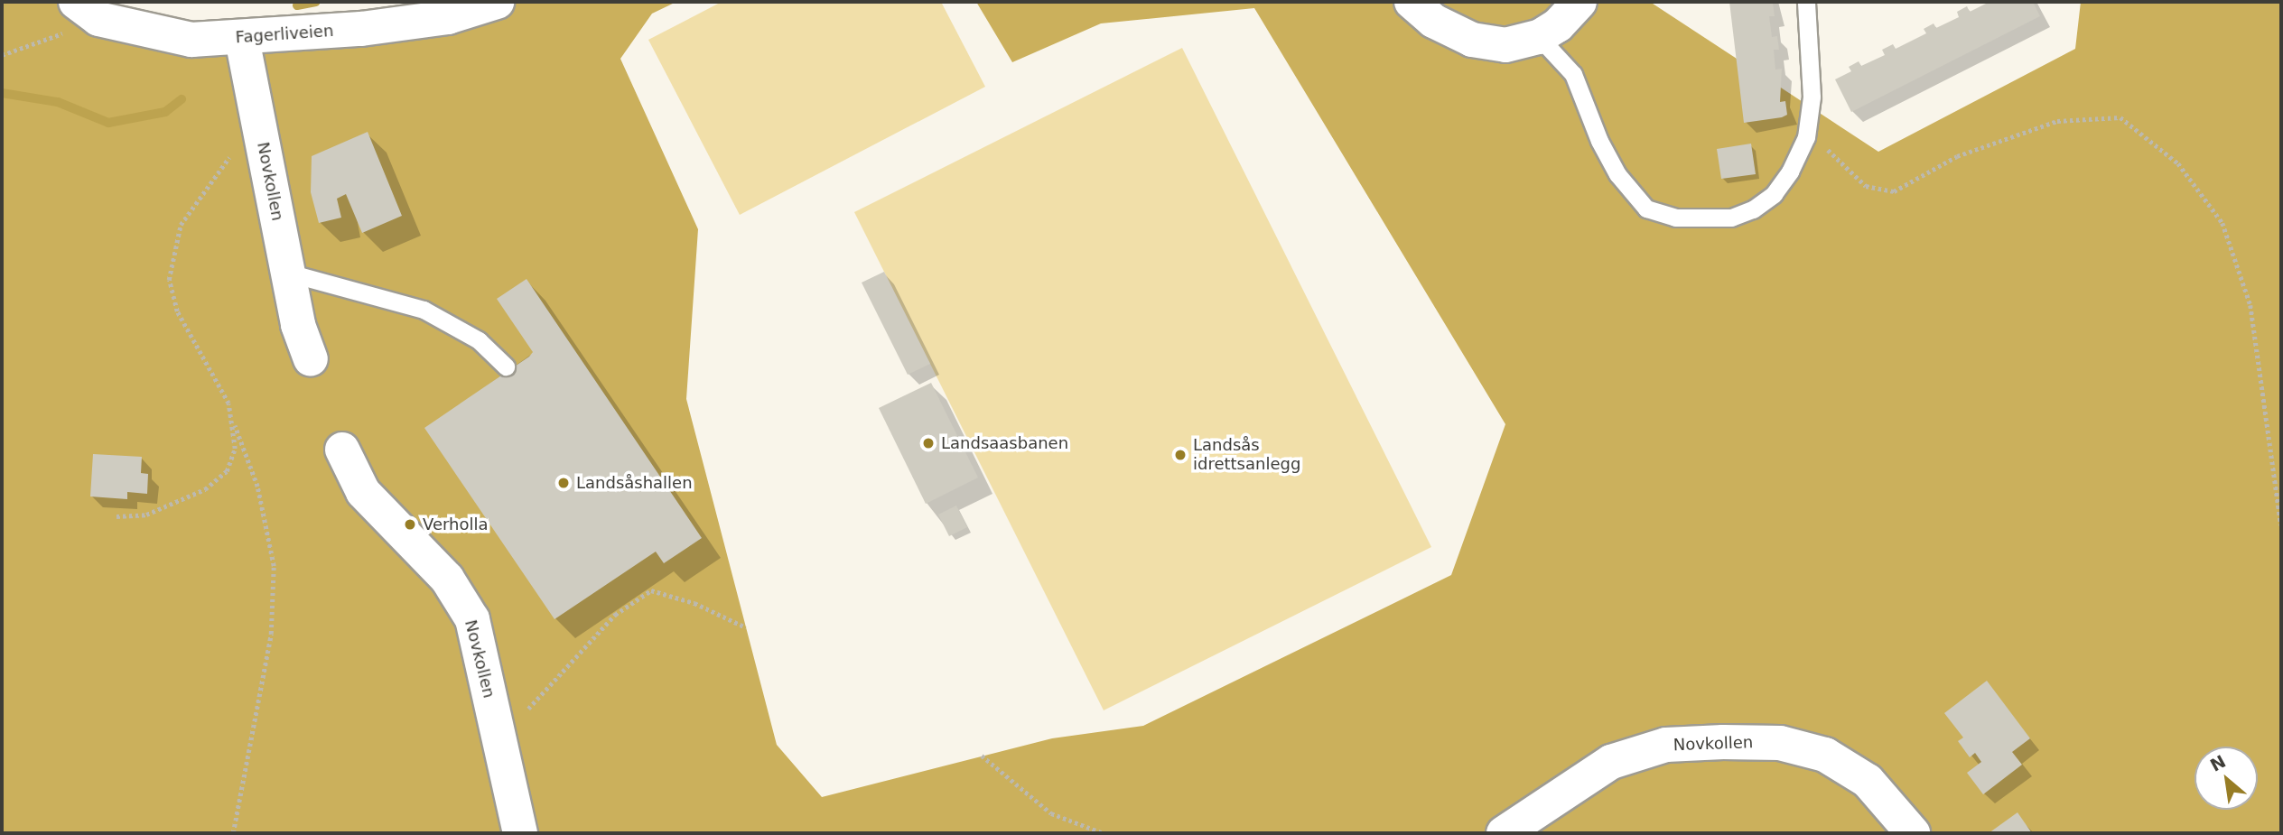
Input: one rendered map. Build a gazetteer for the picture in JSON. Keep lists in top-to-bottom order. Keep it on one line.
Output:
{"streets":{"street":["Fagerliveien","Novkollen"]},"crossings":[["Fagerliveien","Novkollen"]],"places":["Landsaasbanen","Landsås idrettsanlegg","Landsåshallen","Verholla"],"north":"top left"}
